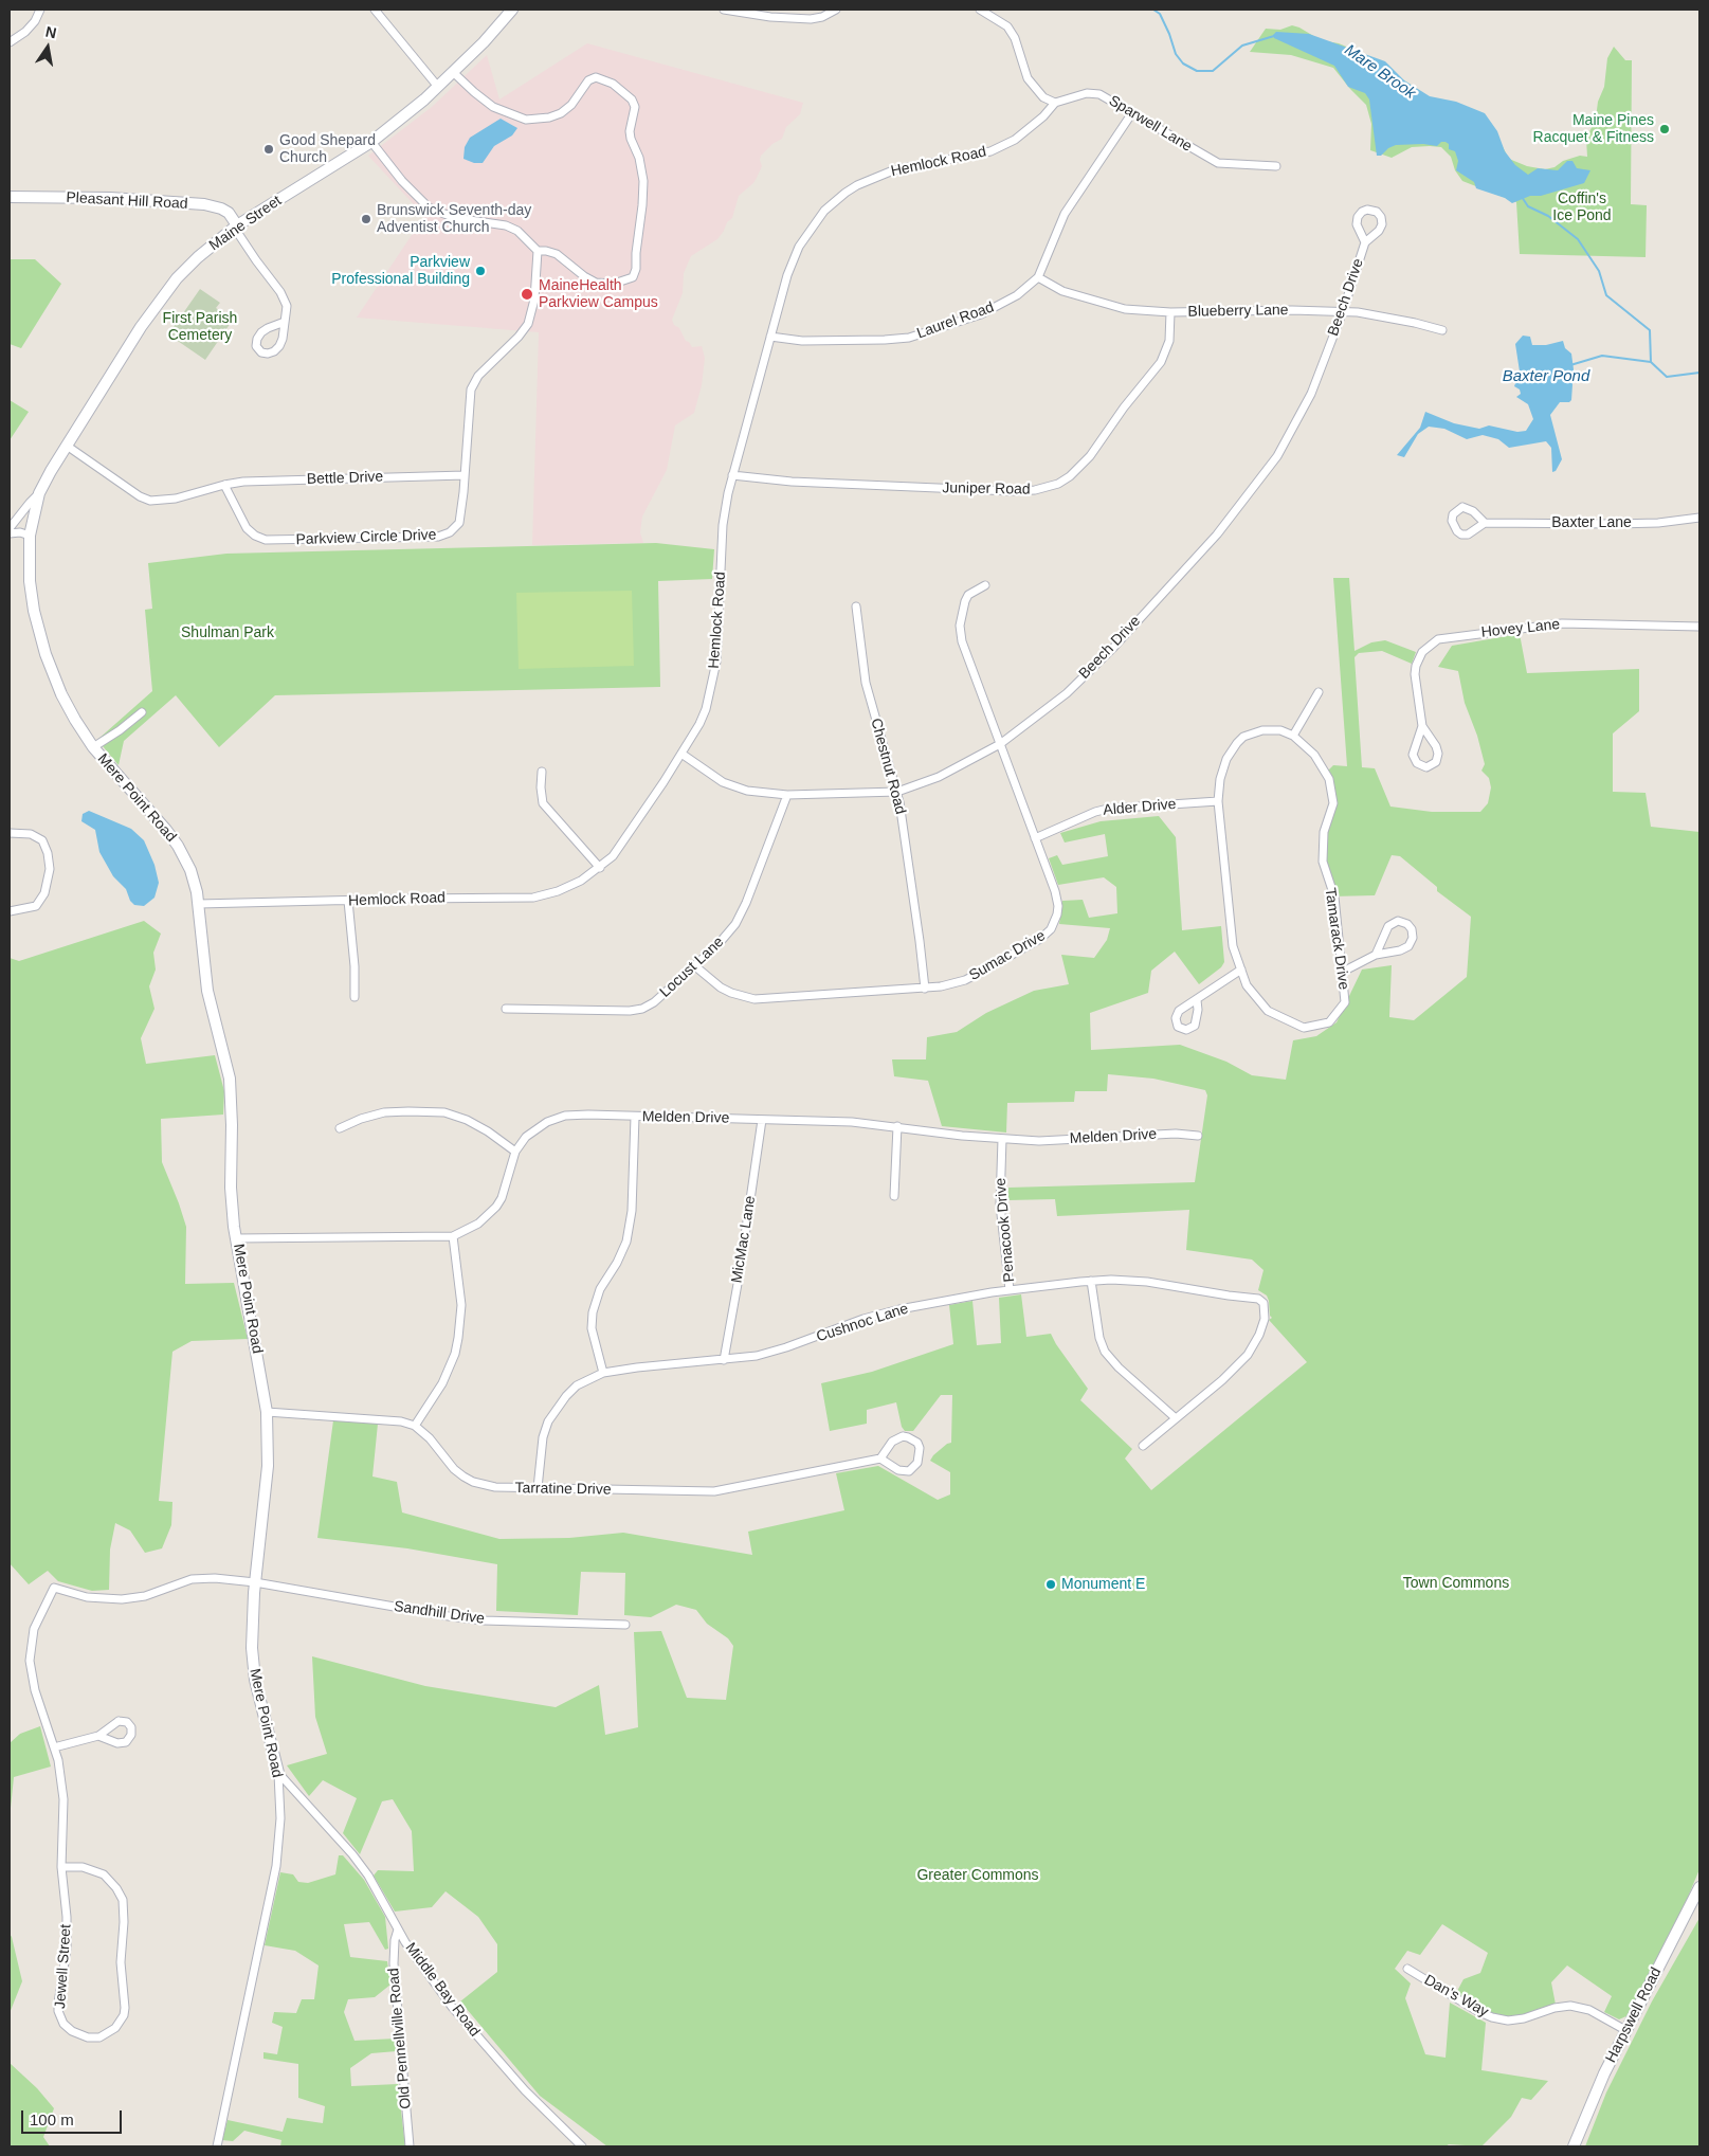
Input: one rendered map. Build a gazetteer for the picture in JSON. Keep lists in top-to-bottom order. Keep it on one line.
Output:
{"streets":{"street":["Sparwell Lane","Hemlock Road","Pleasant Hill Road","Maine Street","Beech Drive","Blueberry Lane","Laurel Road","Bettle Drive","Juniper Road","Baxter Lane","Parkview Circle Drive","Hovey Lane","Chestnut Road","Mere Point Road","Alder Drive","Tamarack Drive","Sumac Drive","Locust Lane","Melden Drive","Penacook Drive","MicMac Lane","Cushnoc Lane","Tarratine Drive","Sandhill Drive","Jewell Street","Middle Bay Road","Dan's Way","Harpswell Road","Old Pennellville Road"]},"crossings":[["Sparwell Lane","Hemlock Road"],["Sparwell Lane","Laurel Road"],["Hemlock Road","Beech Drive"],["Hemlock Road","Laurel Road"],["Hemlock Road","Juniper Road"],["Hemlock Road","Mere Point Road"],["Pleasant Hill Road","Maine Street"],["Maine Street","Mere Point Road"],["Beech Drive","Blueberry Lane"],["Beech Drive","Chestnut Road"],["Beech Drive","Sumac Drive"],["Beech Drive","Locust Lane"],["Blueberry Lane","Laurel Road"],["Blueberry Lane","Juniper Road"],["Bettle Drive","Parkview Circle Drive"],["Chestnut Road","Sumac Drive"],["Mere Point Road","Melden Drive"],["Mere Point Road","Sandhill Drive"],["Mere Point Road","Middle Bay Road"],["Alder Drive","Tamarack Drive"],["Alder Drive","Sumac Drive"],["Sumac Drive","Locust Lane"],["Melden Drive","Penacook Drive"],["Melden Drive","MicMac Lane"],["Penacook Drive","Cushnoc Lane"],["MicMac Lane","Cushnoc Lane"],["Cushnoc Lane","Tarratine Drive"],["Sandhill Drive","Jewell Street"],["Middle Bay Road","Old Pennellville Road"],["Dan's Way","Harpswell Road"]],"water":["Mare Brook","Baxter Pond"],"parks":["Coffin's Ice Pond","First Parish Cemetery","Shulman Park","Town Commons","Greater Commons"],"places":["Maine Pines Racquet & Fitness","Good Shepard Church","Brunswick Seventh-day Adventist Church","Parkview Professional Building","MaineHealth Parkview Campus","Monument E"],"scale_bar":"100 m","north":"top"}
